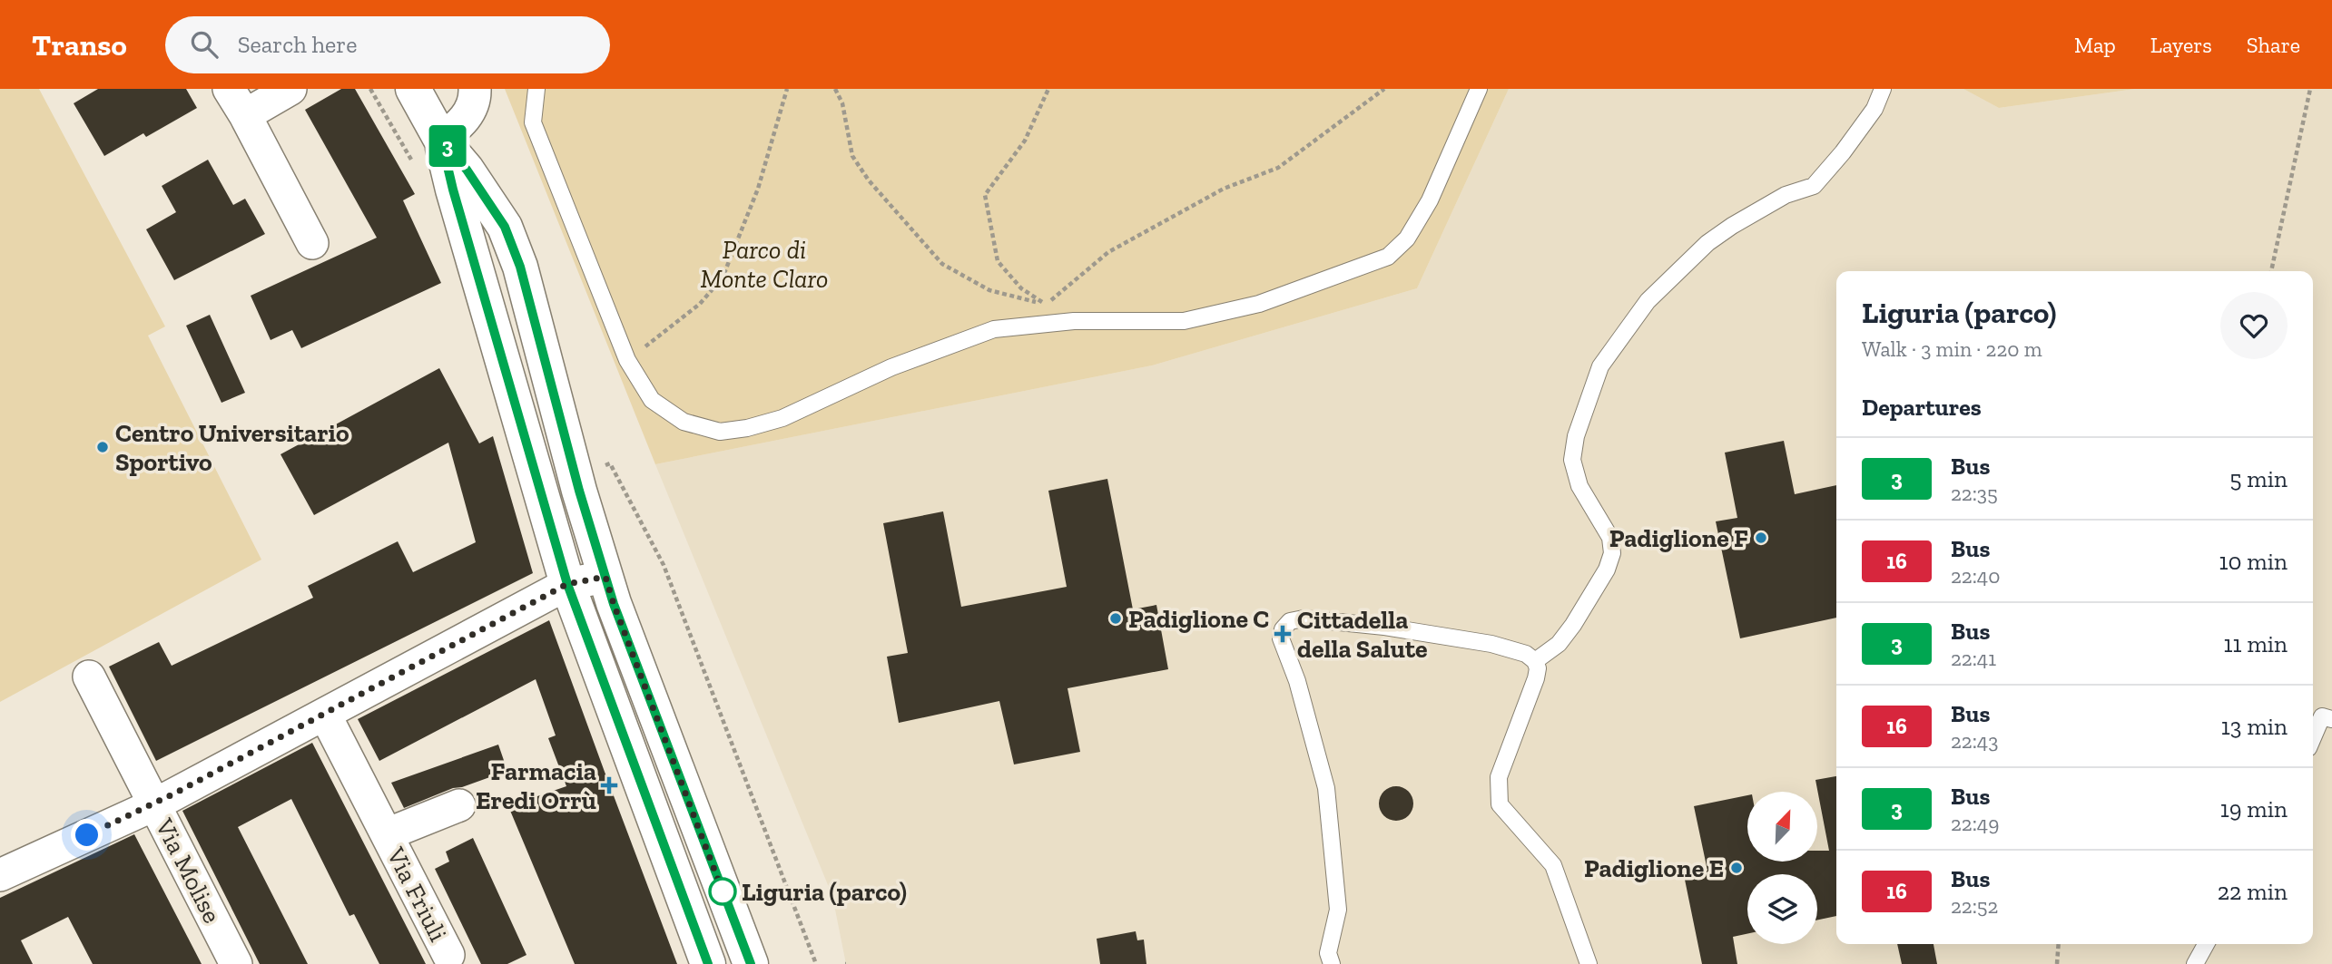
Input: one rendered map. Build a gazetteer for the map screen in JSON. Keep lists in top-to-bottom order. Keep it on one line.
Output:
{"streets":{"street":["Via Molise","Via Friuli"]},"parks":["Parco di Monte Claro"],"places":{"other":["Centro Universitario Sportivo","Padiglione F","Padiglione C","Padiglione E","Liguria (parco)"],"health":["Cittadella della Salute","Farmacia Eredi Orrù"]},"lines":["bus line 3"],"north":"top right","page":{"header":"Transo","search":"Search here","nav":["Map","Layers","Share"],"on_map":"3","heading":[["Liguria (parco)","Walk · 3 min · 220 m"],"Departures"],"list":[{"mark":"3","name":"Bus","note":"22:35","value":"5 min"},{"mark":"16","name":"Bus","note":"22:40","value":"10 min"},{"mark":"3","name":"Bus","note":"22:41","value":"11 min"},{"mark":"16","name":"Bus","note":"22:43","value":"13 min"},{"mark":"3","name":"Bus","note":"22:49","value":"19 min"},{"mark":"16","name":"Bus","note":"22:52","value":"22 min"}]}}
